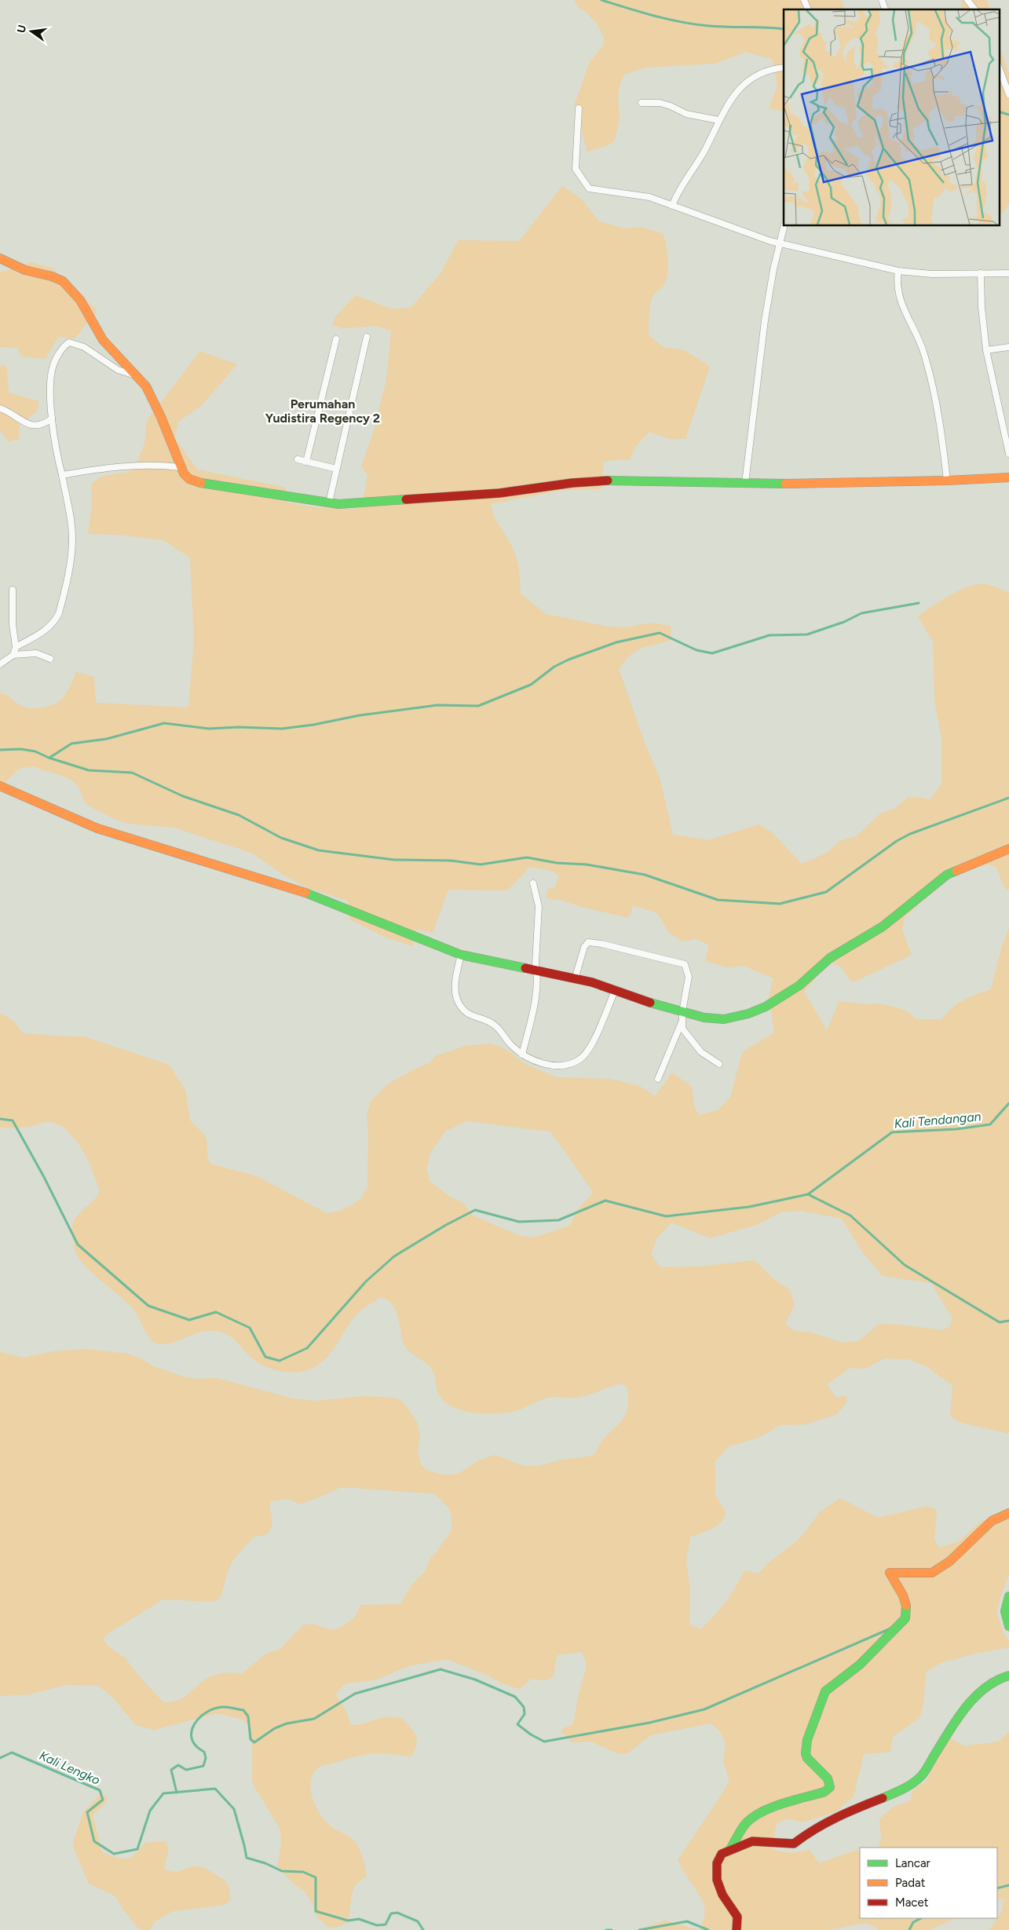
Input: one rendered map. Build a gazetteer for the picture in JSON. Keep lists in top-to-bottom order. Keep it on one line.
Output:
{"districts":["Perumahan Yudistira Regency 2"],"water":["Kali Tendangan","Kali Lengko"],"legend":["Lancar","Padat","Macet"],"north":"left"}
